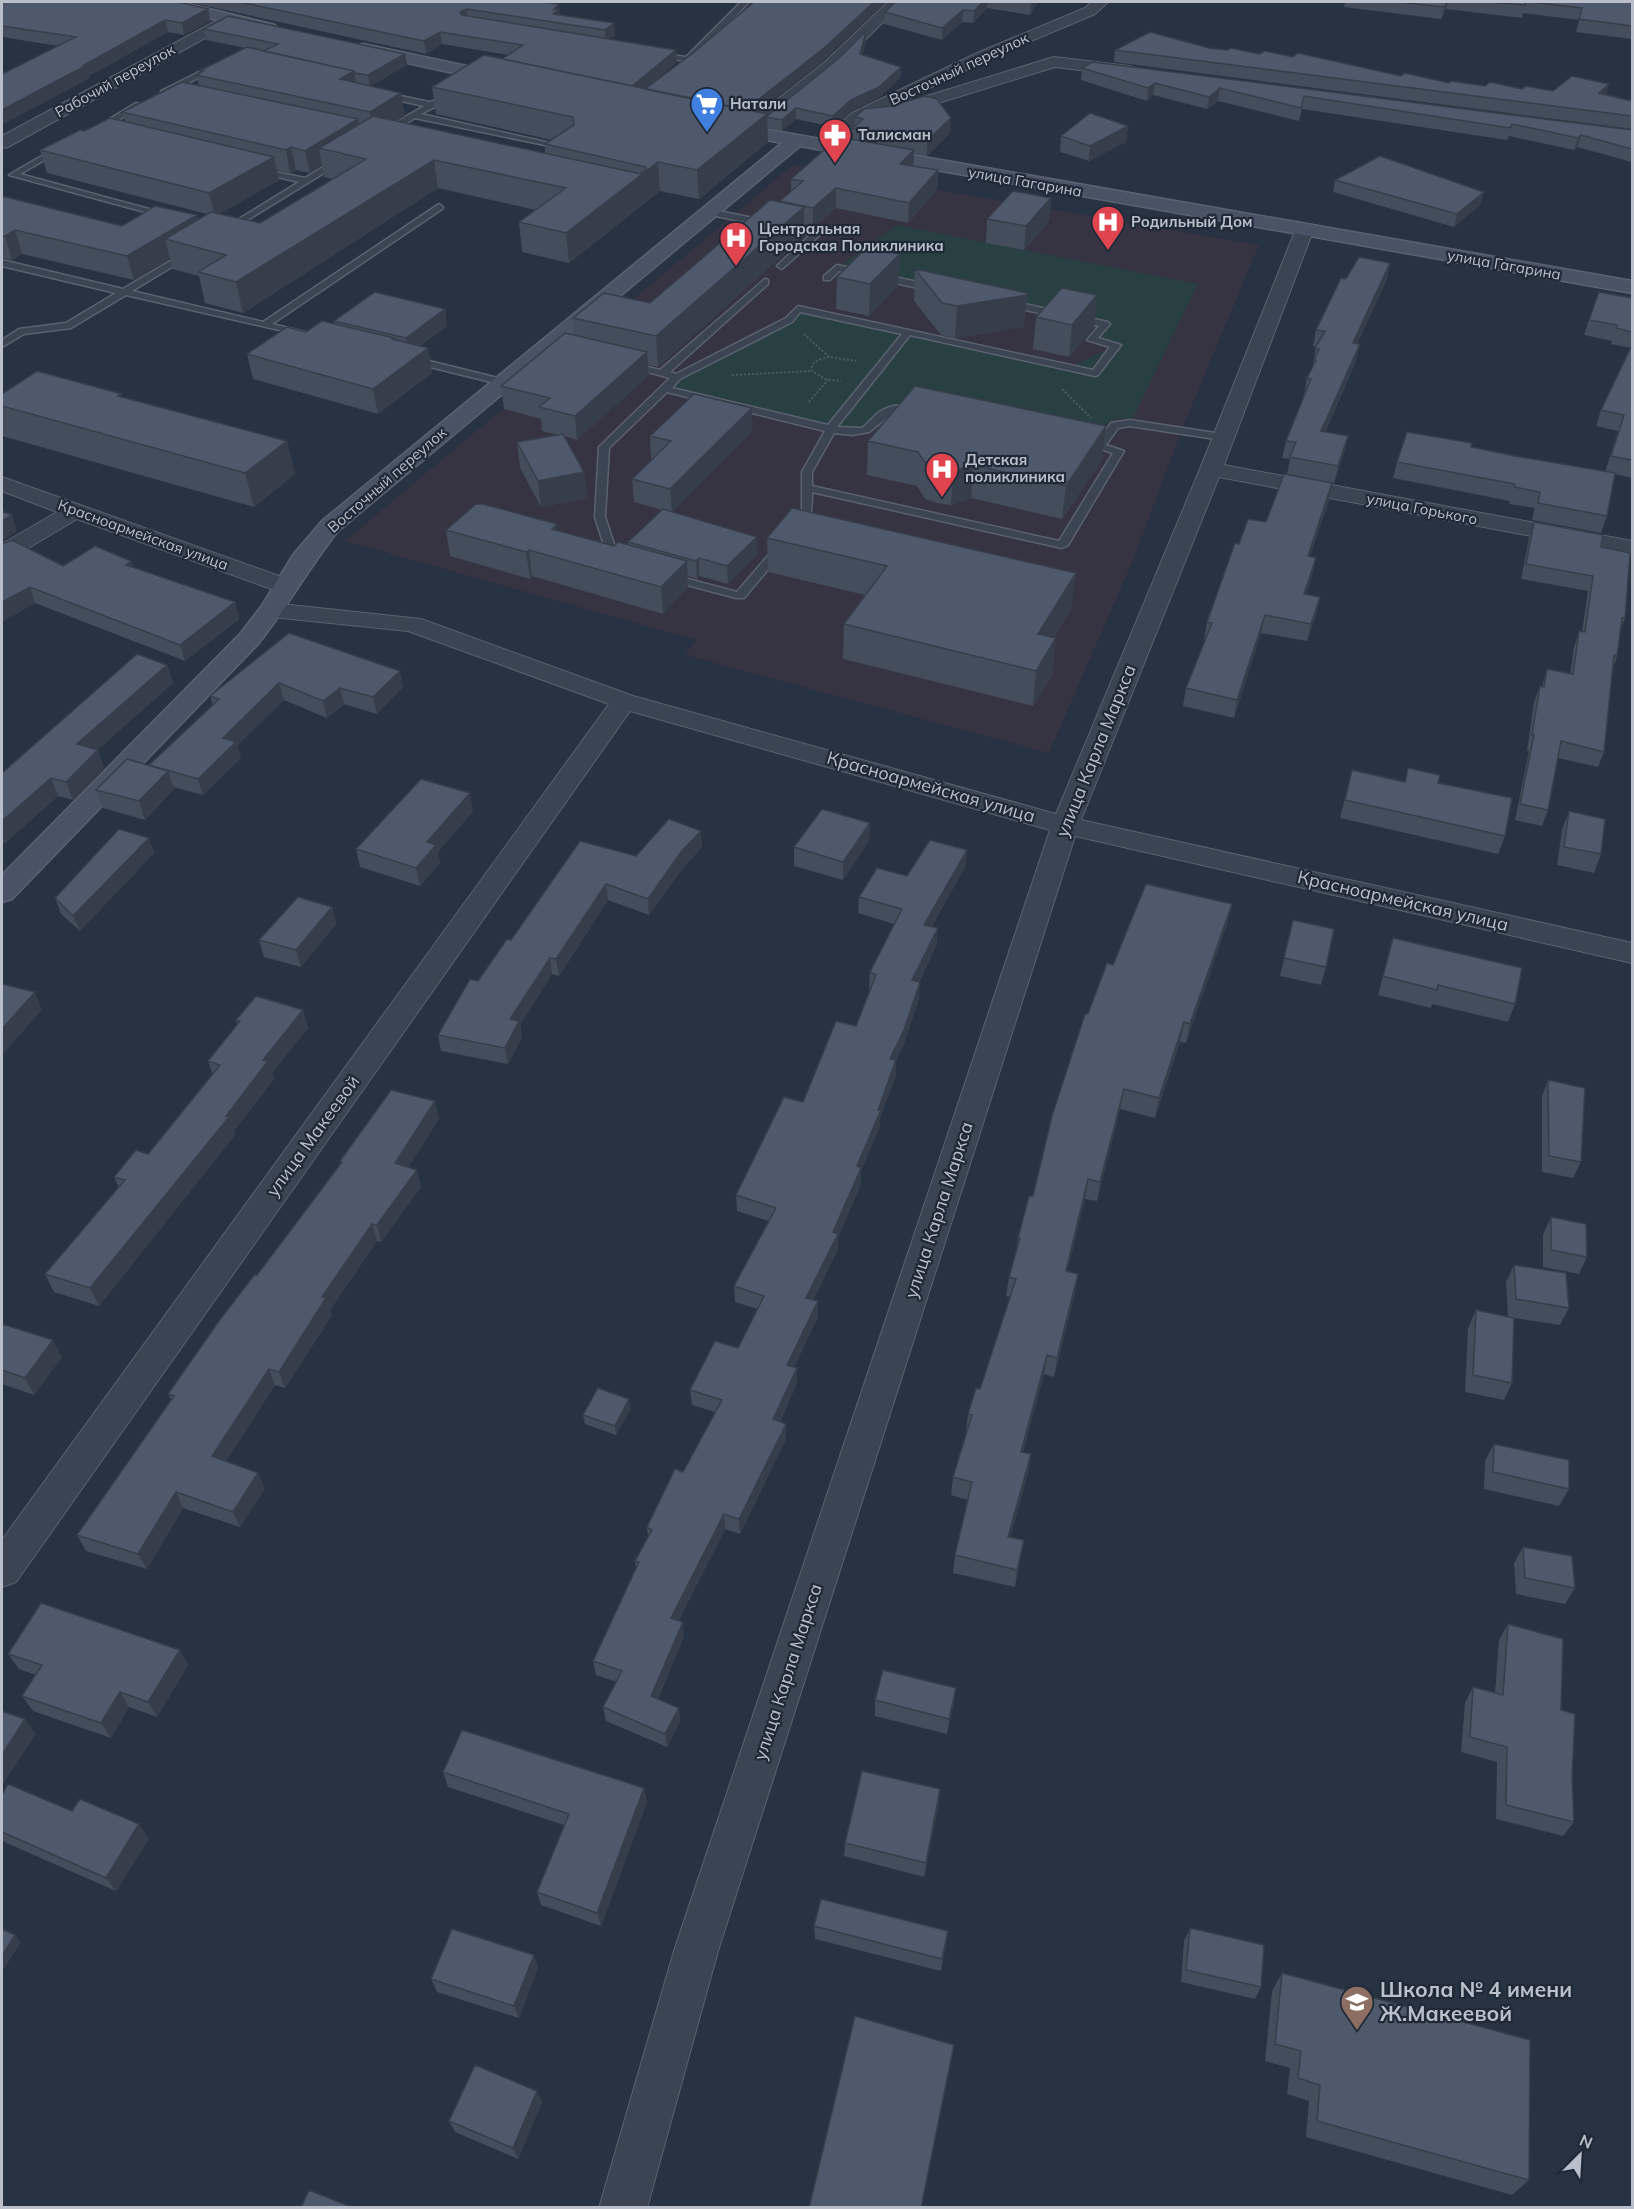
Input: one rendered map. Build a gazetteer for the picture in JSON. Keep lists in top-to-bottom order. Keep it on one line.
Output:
{"streets":{"street":["Восточный переулок","Рабочий переулок","улица Гагарина","улица Горького","Красноармейская улица","улица Карла Маркса","улица Макеевой"]},"crossings":[["Восточный переулок","улица Гагарина"],["Восточный переулок","Красноармейская улица"],["улица Гагарина","улица Карла Маркса"],["улица Горького","улица Карла Маркса"],["Красноармейская улица","улица Карла Маркса"],["Красноармейская улица","улица Макеевой"]],"places":{"supermarket":["Натали"],"pharmacy":["Талисман"],"hospital":["Родильный Дом","Центральная Городская Поликлиника","Детская поликлиника"],"school or university":["Школа № 4 имени Ж.Макеевой"]},"north":"top right"}
